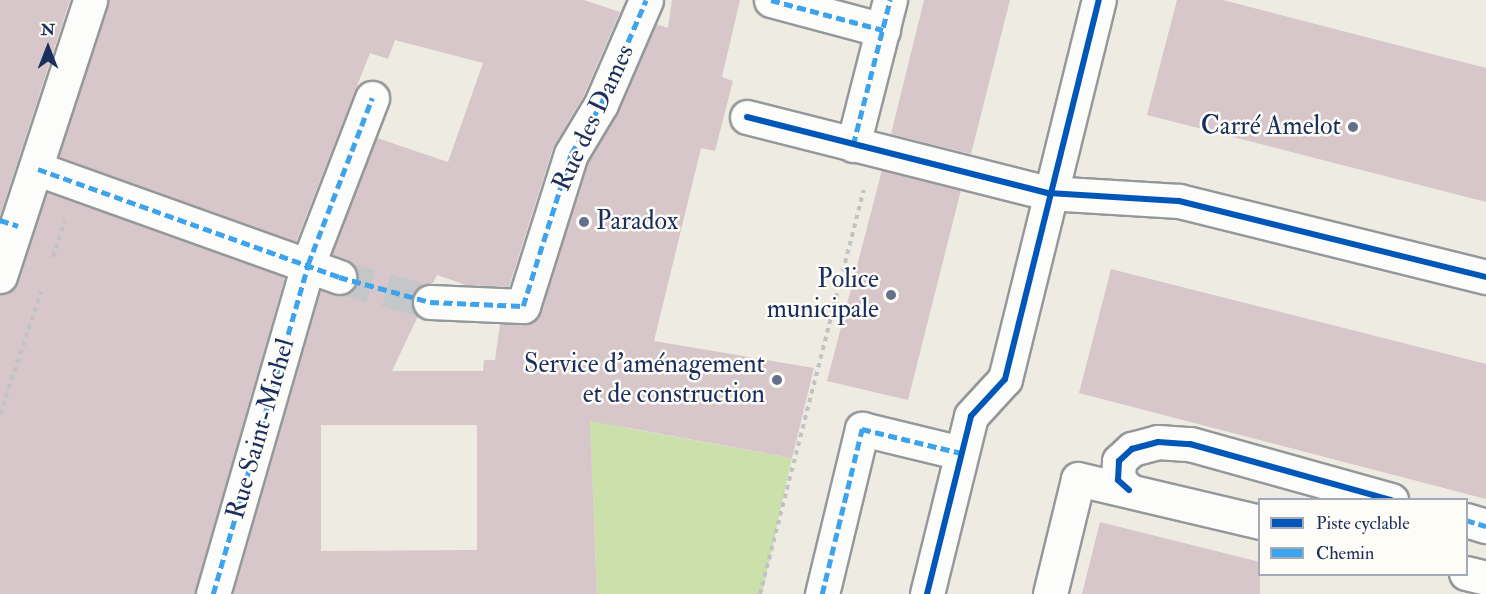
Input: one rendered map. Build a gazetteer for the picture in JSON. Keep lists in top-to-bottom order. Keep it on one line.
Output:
{"streets":{"street":["Rue des Dames","Rue Saint-Michel"]},"places":["Carré Amelot","Paradox","Police municipale","Service d'aménagement et de construction"],"legend":["Piste cyclable","Chemin"],"north":"top"}
